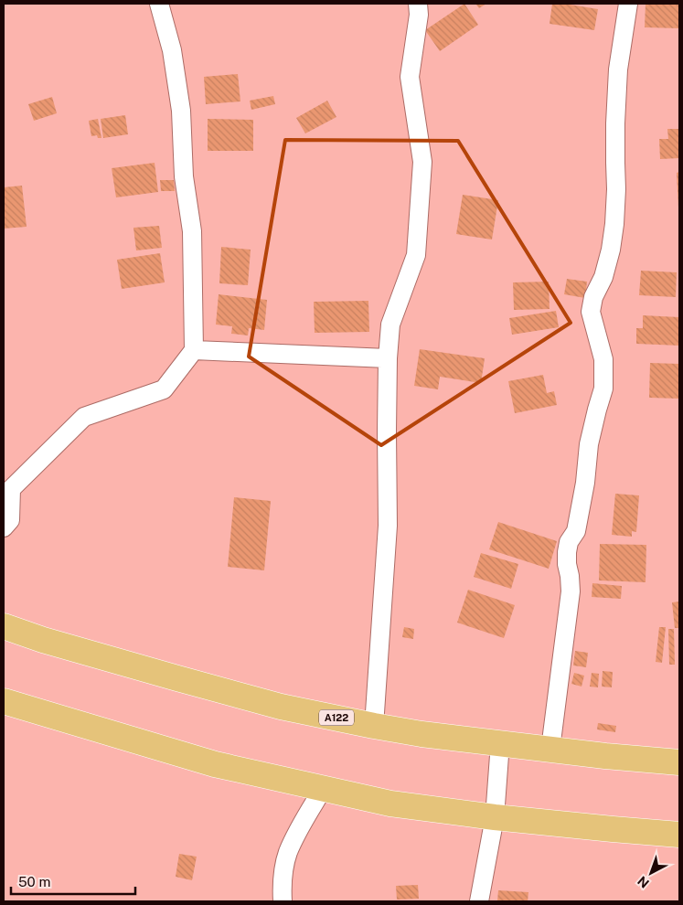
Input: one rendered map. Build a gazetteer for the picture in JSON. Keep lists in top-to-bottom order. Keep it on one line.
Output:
{"streets":{"highway":["A122"]},"scale_bar":"50 m","north":"bottom left"}
